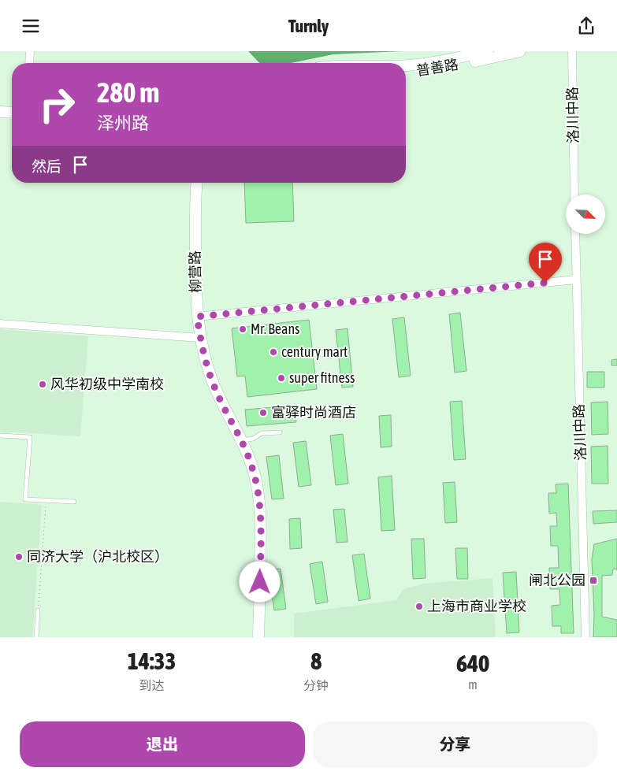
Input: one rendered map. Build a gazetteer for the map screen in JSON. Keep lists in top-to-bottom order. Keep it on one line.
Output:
{"streets":{"main road":["普善路","柳营路"],"street":["洛川中路"]},"places":{"other":["Mr. Beans","century mart","super fitness","风华初级中学南校","富驿时尚酒店","同济大学（沪北校区）","上海市商业学校"],"transit":["闸北公园"]},"north":"bottom right","page":{"header":"Turnly","turn":["280 m","泽州路"],"then":"然后","eta":["14:33","到达","8","分钟","640","m"],"buttons":["退出","分享"]}}
